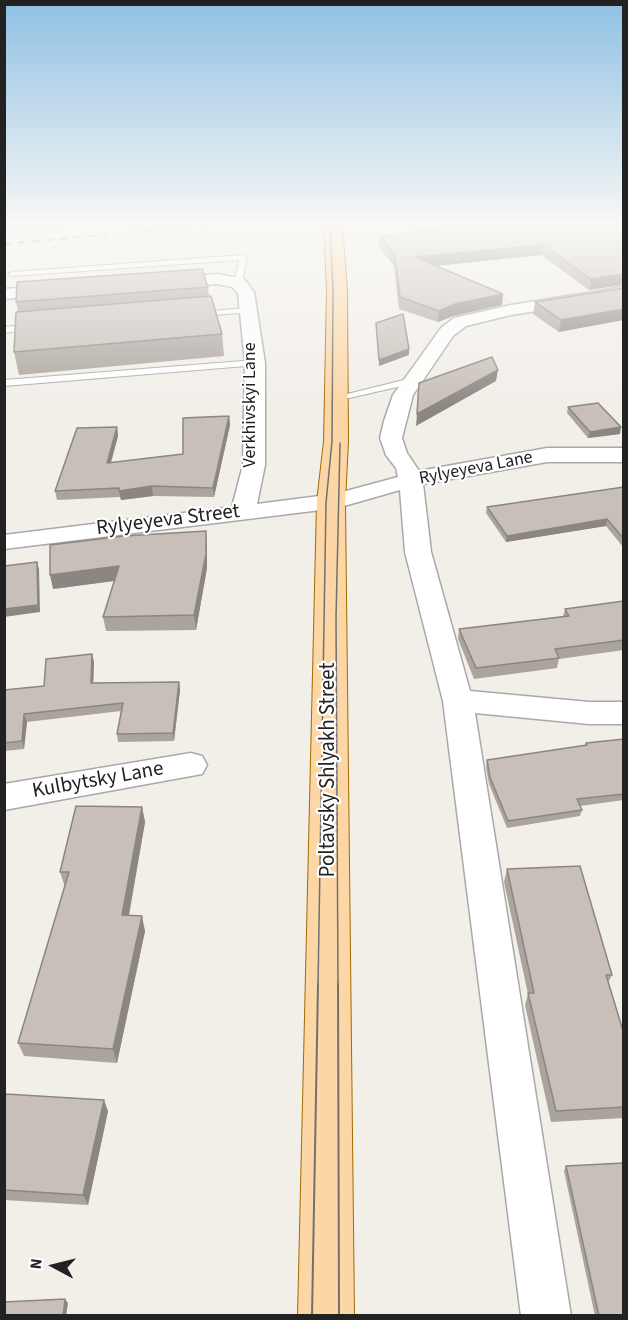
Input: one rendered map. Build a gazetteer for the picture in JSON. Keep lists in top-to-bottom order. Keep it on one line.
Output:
{"streets":{"main road":["Poltavsky Shlyakh Street"],"street":["Verkhivskyi Lane","Rylyeyeva Lane","Rylyeyeva Street","Kulbytsky Lane"]},"crossings":[["Verkhivskyi Lane","Rylyeyeva Street"],["Rylyeyeva Lane","Rylyeyeva Street"],["Rylyeyeva Lane","Poltavsky Shlyakh Street"],["Rylyeyeva Street","Poltavsky Shlyakh Street"]],"north":"left"}
